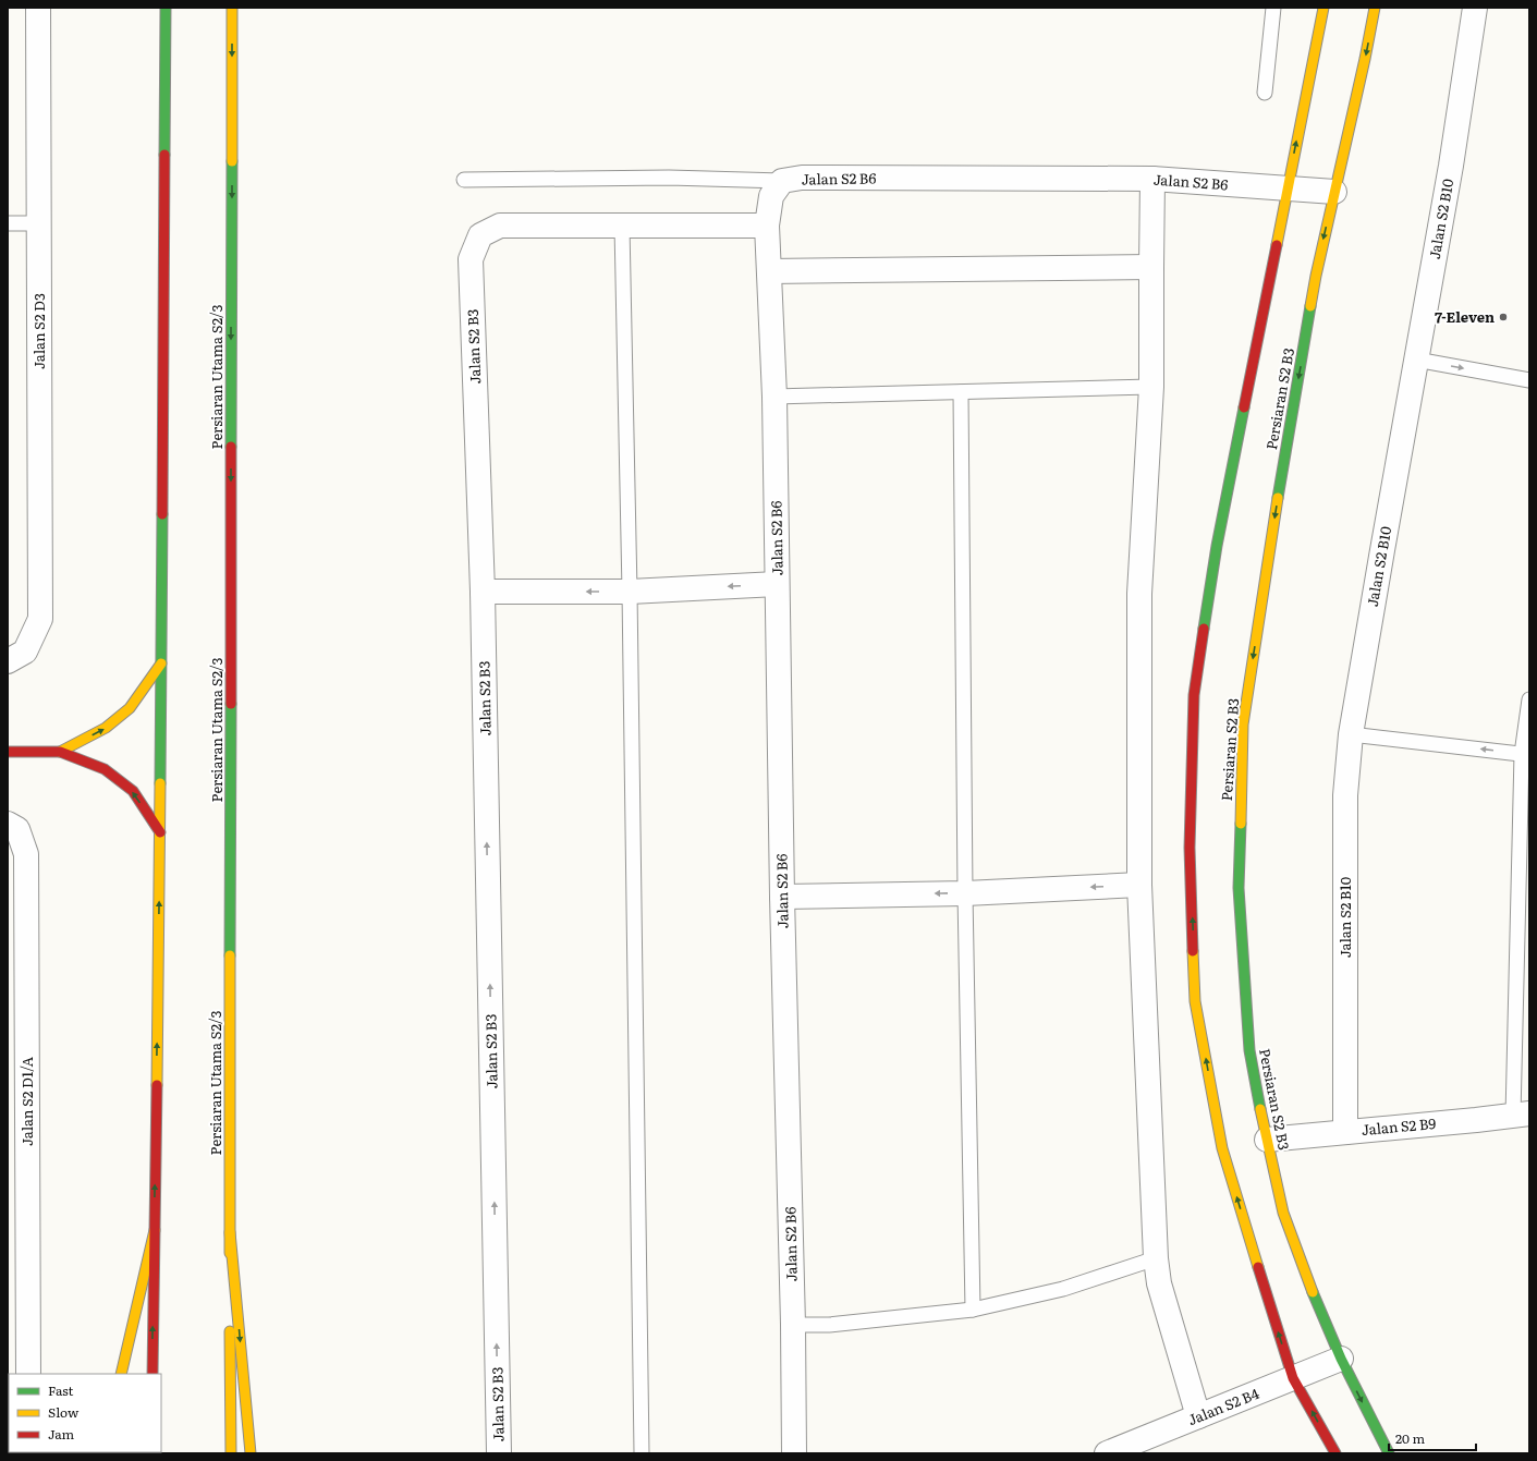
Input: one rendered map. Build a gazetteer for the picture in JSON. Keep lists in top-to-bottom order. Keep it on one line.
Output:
{"streets":{"street":["Jalan S2 B6","Jalan S2 B10","Jalan S2 D3","Jalan S2 B3","Persiaran Utama S2/3","Persiaran S2 B3","Jalan S2 D1/A","Jalan S2 B9","Jalan S2 B4"]},"crossings":[["Jalan S2 B6","Jalan S2 B3"],["Jalan S2 B6","Persiaran S2 B3"],["Jalan S2 B10","Jalan S2 B9"],["Persiaran S2 B3","Jalan S2 B9"],["Persiaran S2 B3","Jalan S2 B4"]],"one_way":["Jalan S2 B3"],"places":["7-Eleven"],"legend":["Fast","Slow","Jam"],"scale_bar":"20 m"}
